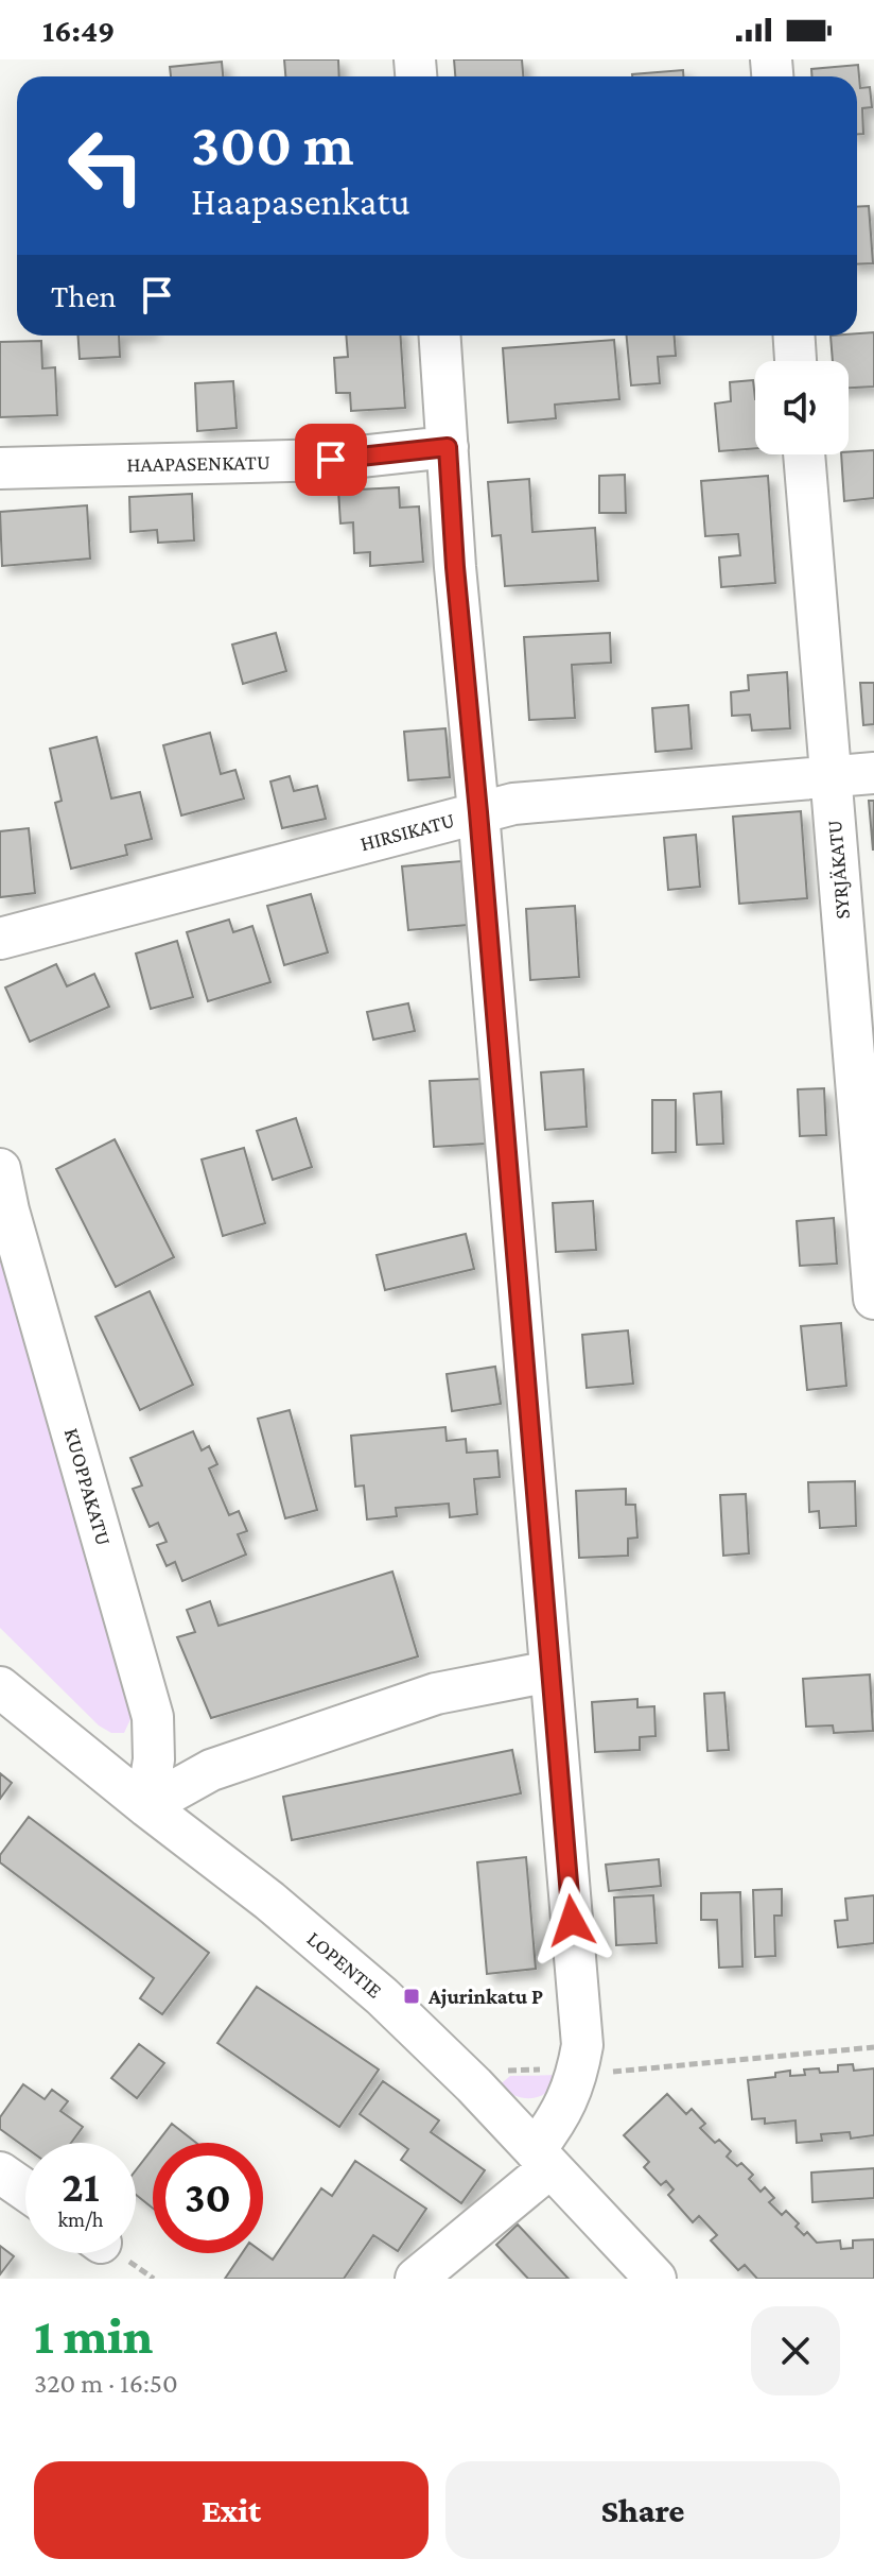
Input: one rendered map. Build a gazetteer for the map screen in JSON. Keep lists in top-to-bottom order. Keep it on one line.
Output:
{"streets":{"street":["HAAPASENKATU","HIRSIKATU","SYRJÄKATU","KUOPPAKATU","LOPENTIE"]},"crossings":[["HIRSIKATU","SYRJÄKATU"],["KUOPPAKATU","LOPENTIE"]],"places":{"transit":["Ajurinkatu P"]},"page":{"status":"16:49","turn":["300 m","Haapasenkatu"],"then":"Then","speed":"21 km/h","limit":"30","heading":["1 min","320 m · 16:50"],"buttons":["Exit","Share"]}}
